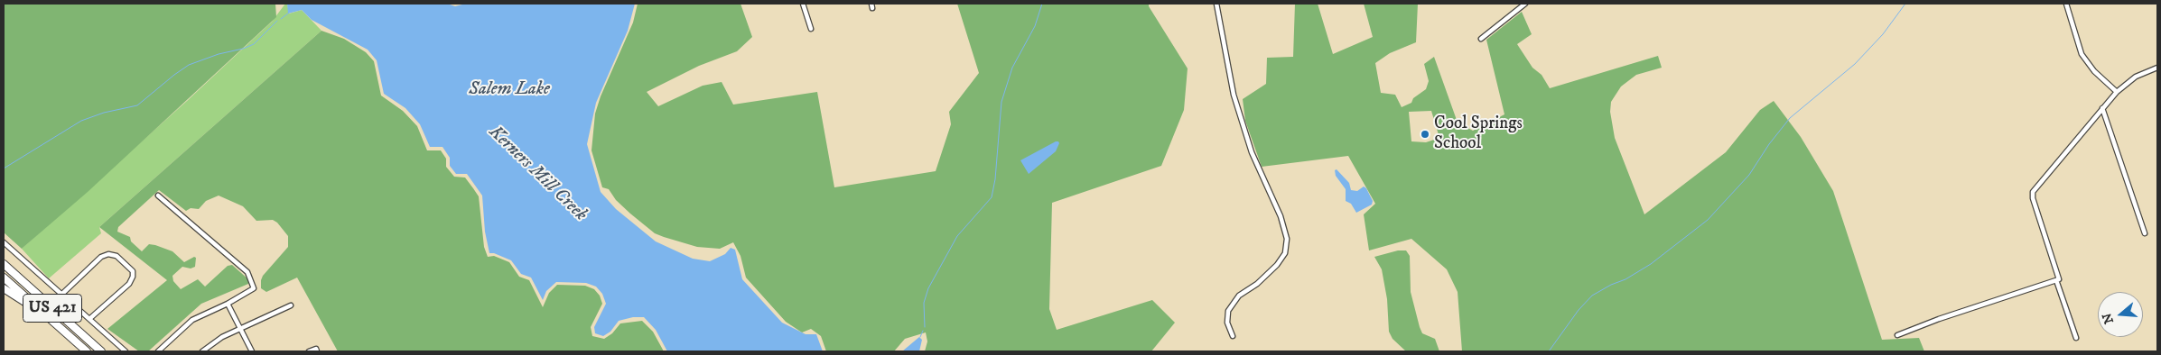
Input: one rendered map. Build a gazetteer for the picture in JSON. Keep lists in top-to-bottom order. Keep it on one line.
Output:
{"streets":{"highway":["US 421"]},"water":["Salem Lake","Kerners Mill Creek"],"places":["Cool Springs School"],"north":"left"}
